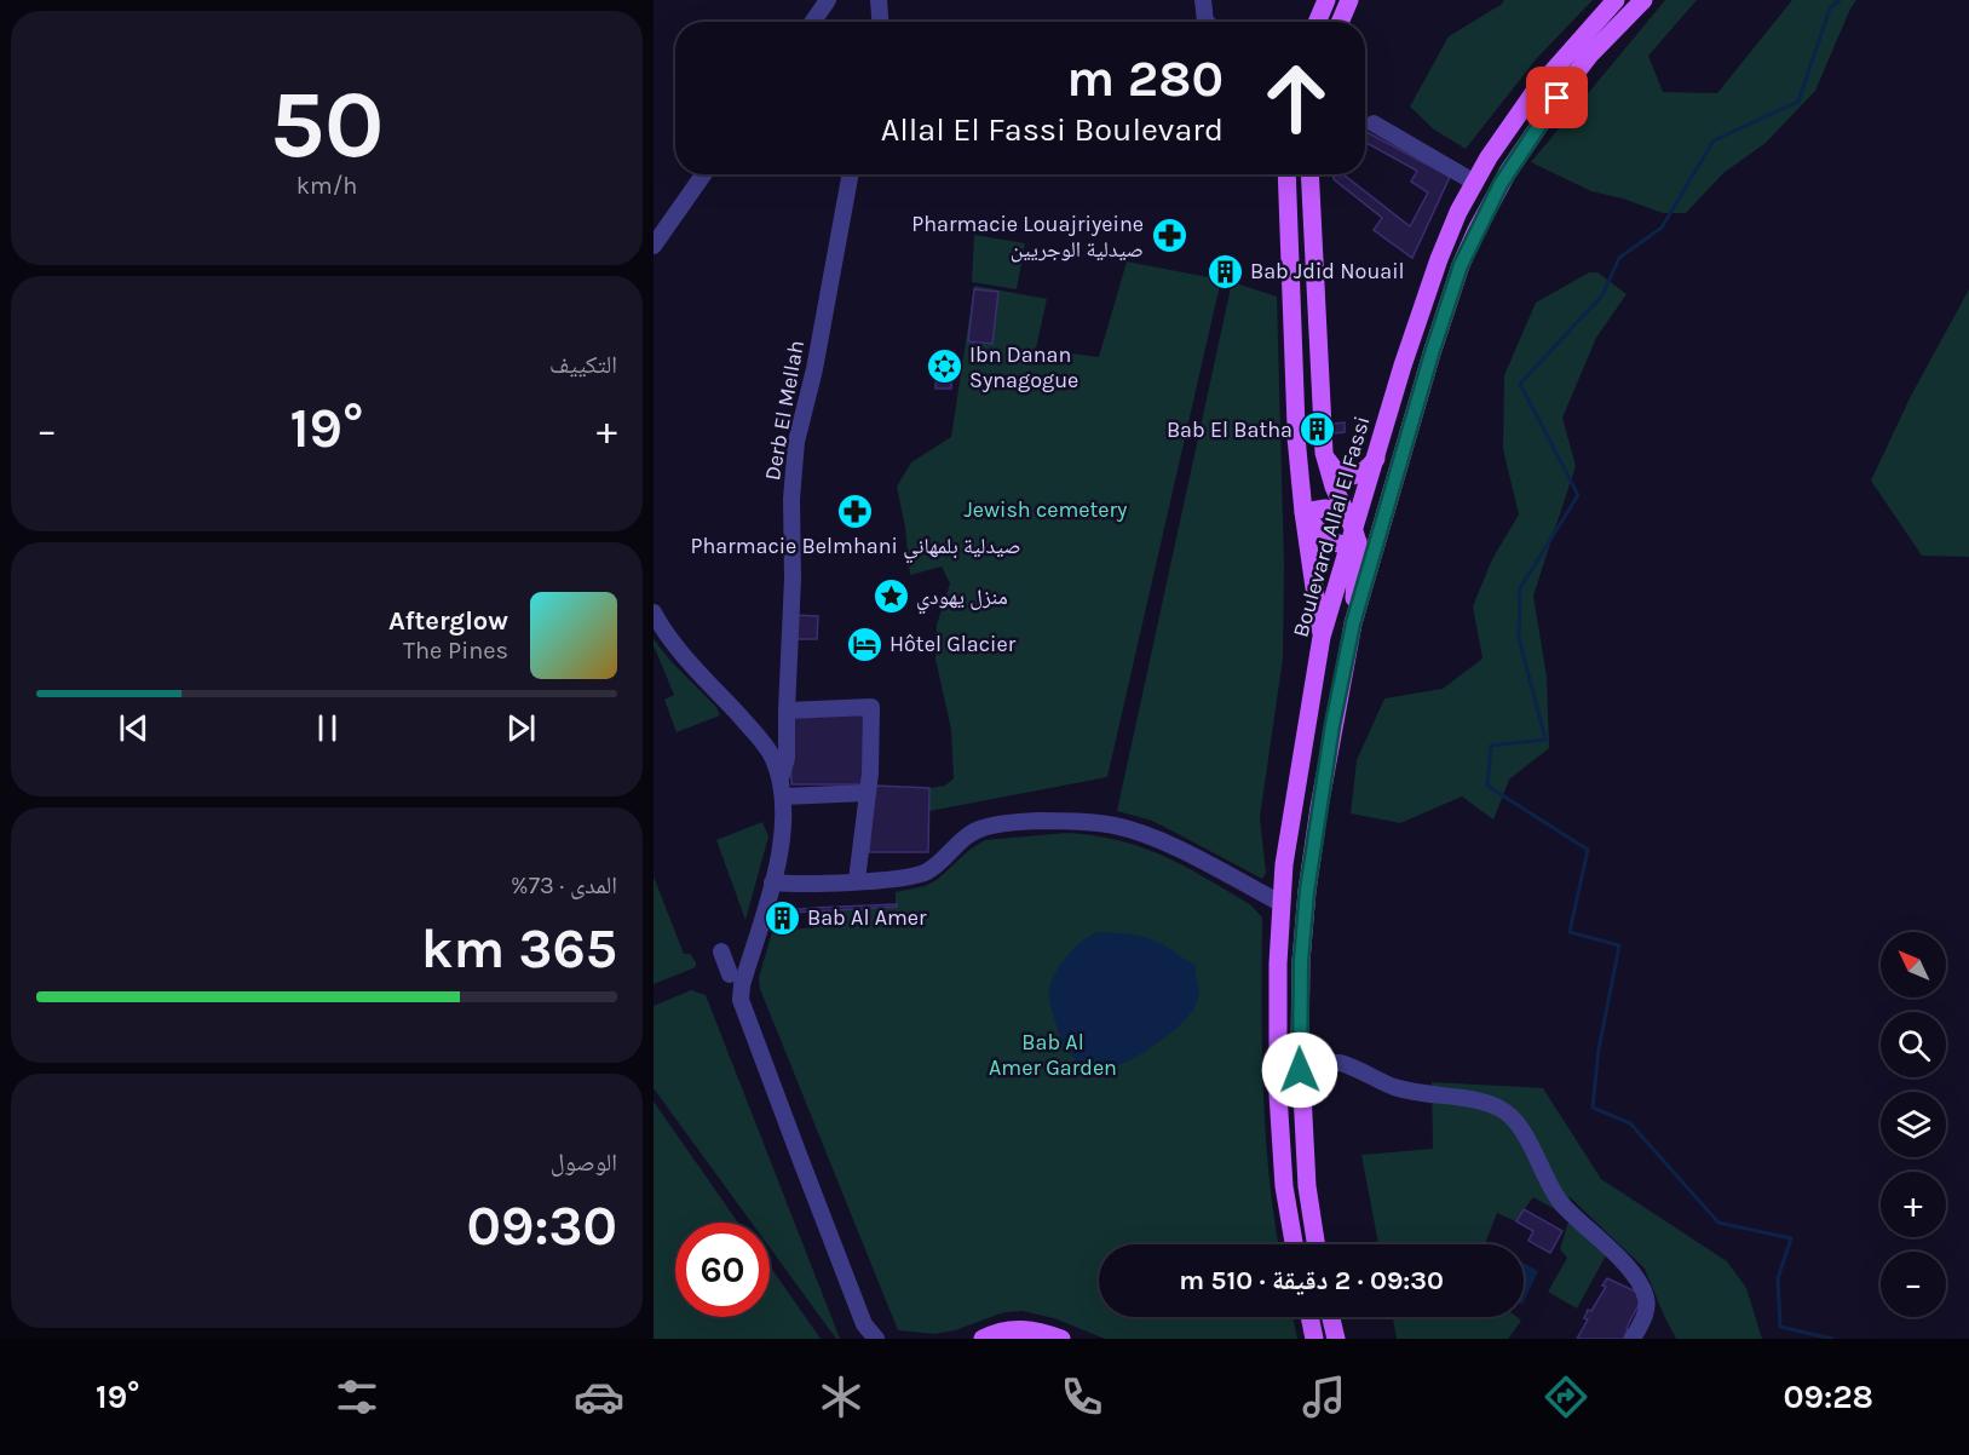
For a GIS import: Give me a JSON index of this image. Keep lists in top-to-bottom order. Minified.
{"streets":{"main road":["Boulevard Allal El Fassi"],"street":["Derb El Mellah"]},"parks":["Jewish cemetery","Bab Al Amer Garden"],"places":{"pharmacy":["Pharmacie Louajriyeine صيدلية الوجريين","Pharmacie Belmhani صيدلية بلمهاني"],"building":["Bab Jdid Nouail","Bab El Batha","Bab Al Amer"],"synagogue":["Ibn Danan Synagogue"],"place":["منزل يهودي"],"hotel":["Hôtel Glacier"]},"north":"top left","page":{"tile":[["50","km/h"],"التكييف",["المدى · 73%","365 km"],["الوصول","09:30"]],"turn":["280 m","Allal El Fassi Boulevard"],"heat":["−","19°","+"],"song":["Afterglow","The Pines"],"map_buttons":["+","−"],"limit":"60","trip":"09:30 · 2 دقيقة · 510 m","tabs":["09:28","19°"]}}
